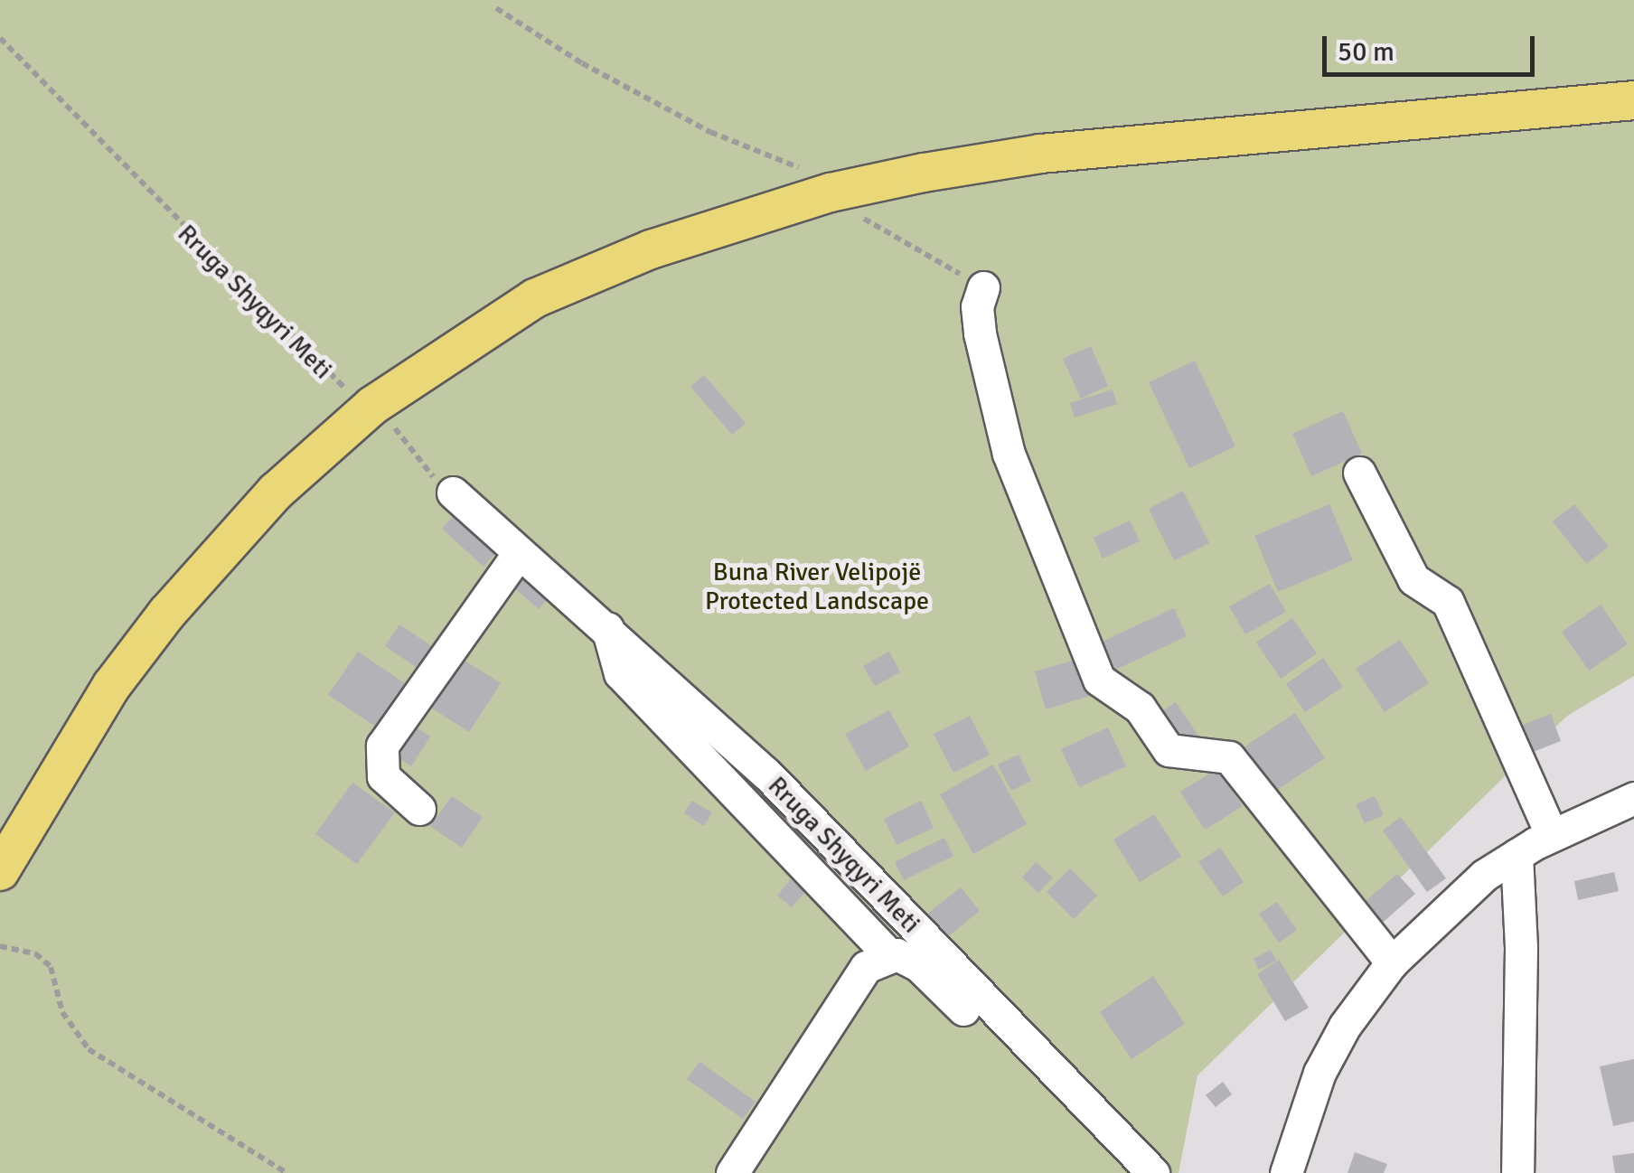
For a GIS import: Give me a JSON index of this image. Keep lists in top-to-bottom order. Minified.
{"streets":{"street":["Rruga Shyqyri Meti"]},"parks":["Buna River Velipojë Protected Landscape"],"scale_bar":"50 m"}
